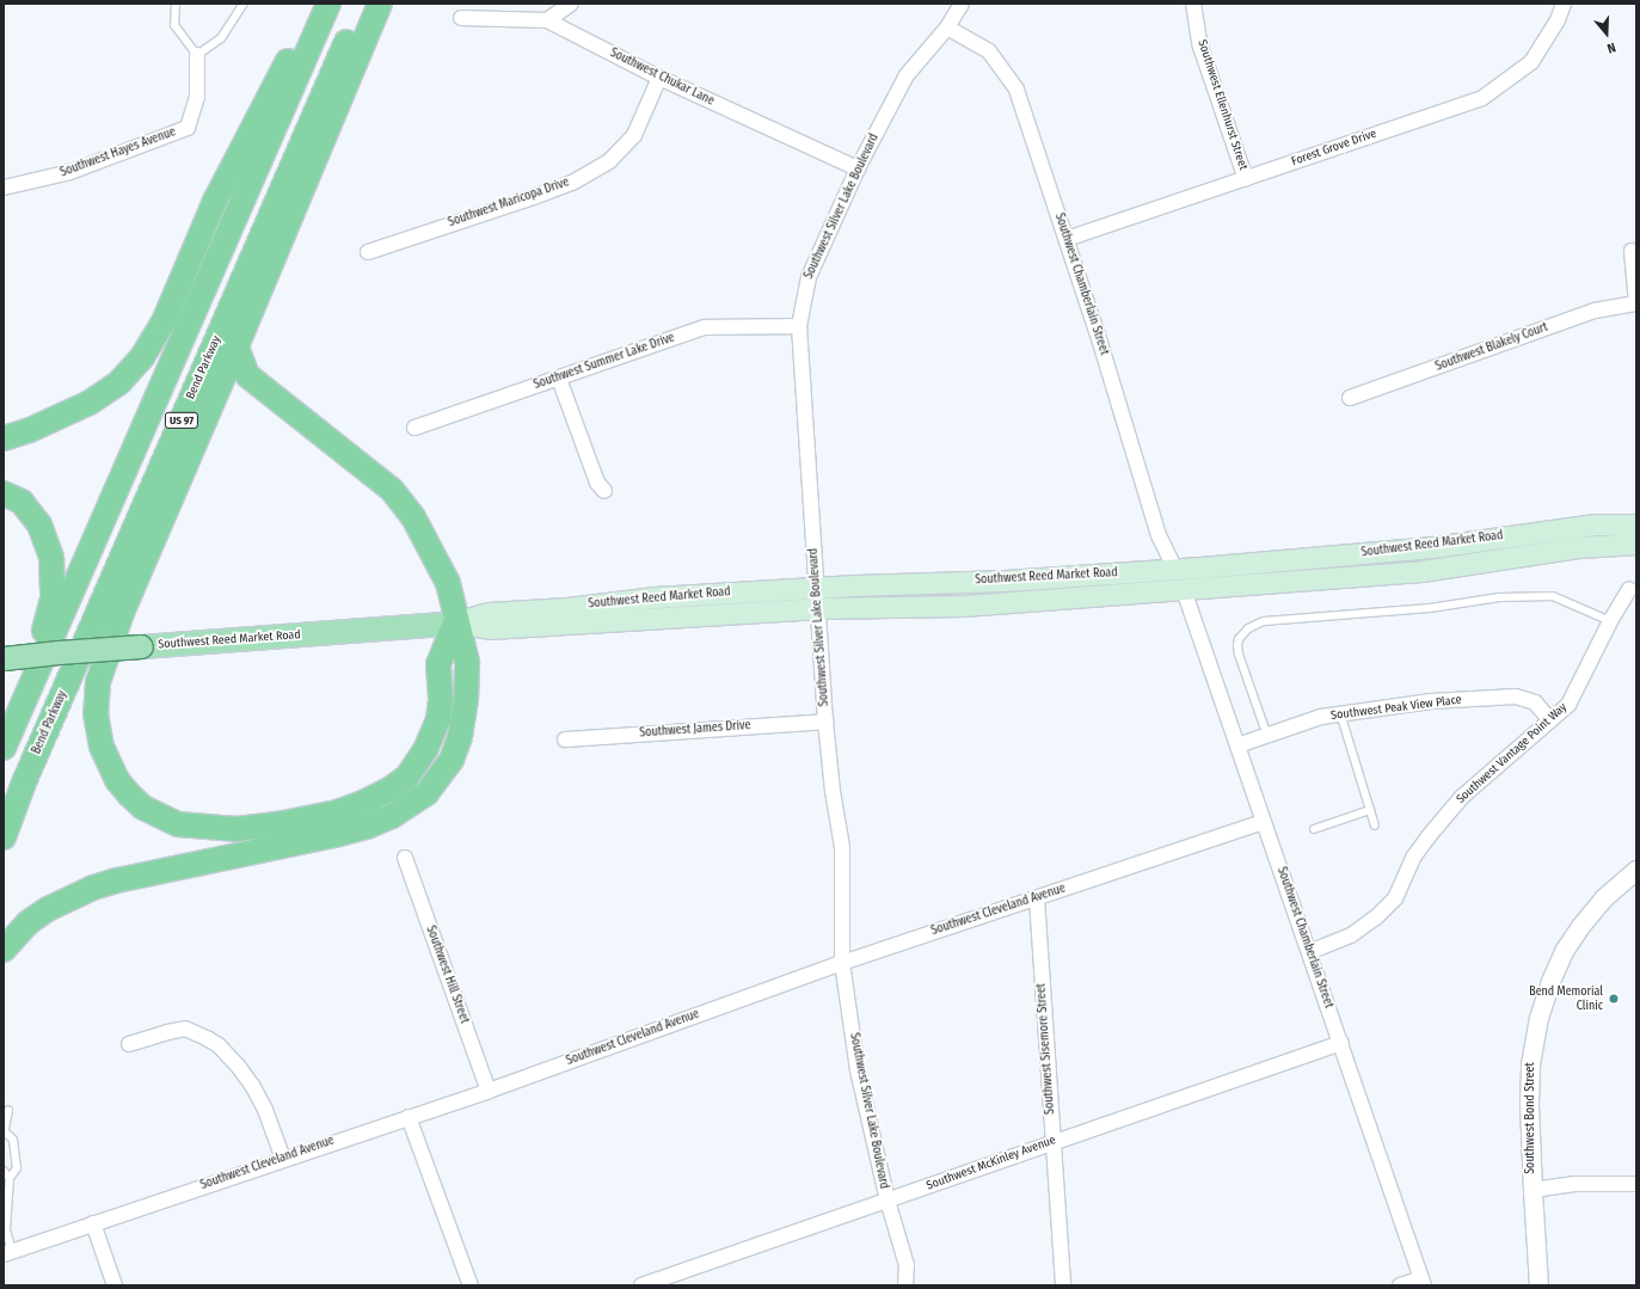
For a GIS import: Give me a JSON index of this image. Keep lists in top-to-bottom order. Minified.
{"streets":{"highway":["Bend Parkway","US 97"],"main road":["Southwest Reed Market Road"],"street":["Southwest Chukar Lane","Southwest Ellenhurst Street","Forest Grove Drive","Southwest Hayes Avenue","Southwest Maricopa Drive","Southwest Silver Lake Boulevard","Southwest Chamberlain Street","Southwest Blakely Court","Southwest Summer Lake Drive","Southwest Peak View Place","Southwest James Drive","Southwest Vantage Point Way","Southwest Cleveland Avenue","Southwest Hill Street","Southwest Sisemore Street","Southwest Bond Street","Southwest McKinley Avenue"]},"crossings":[["Southwest Chukar Lane","Southwest Maricopa Drive"],["Southwest Chukar Lane","Southwest Silver Lake Boulevard"],["Southwest Ellenhurst Street","Forest Grove Drive"],["Forest Grove Drive","Southwest Chamberlain Street"],["Southwest Silver Lake Boulevard","Southwest Chamberlain Street"],["Southwest Silver Lake Boulevard","Southwest Summer Lake Drive"],["Southwest Silver Lake Boulevard","Southwest Reed Market Road"],["Southwest Silver Lake Boulevard","Southwest James Drive"],["Southwest Silver Lake Boulevard","Southwest Cleveland Avenue"],["Southwest Silver Lake Boulevard","Southwest McKinley Avenue"],["Southwest Chamberlain Street","Southwest Reed Market Road"],["Southwest Chamberlain Street","Southwest Peak View Place"],["Southwest Chamberlain Street","Southwest Vantage Point Way"],["Southwest Chamberlain Street","Southwest Cleveland Avenue"],["Southwest Chamberlain Street","Southwest McKinley Avenue"],["Southwest Peak View Place","Southwest Vantage Point Way"],["Southwest Cleveland Avenue","Southwest Hill Street"],["Southwest Cleveland Avenue","Southwest Sisemore Street"],["Southwest Sisemore Street","Southwest McKinley Avenue"]],"places":["Bend Memorial Clinic"],"north":"bottom"}
